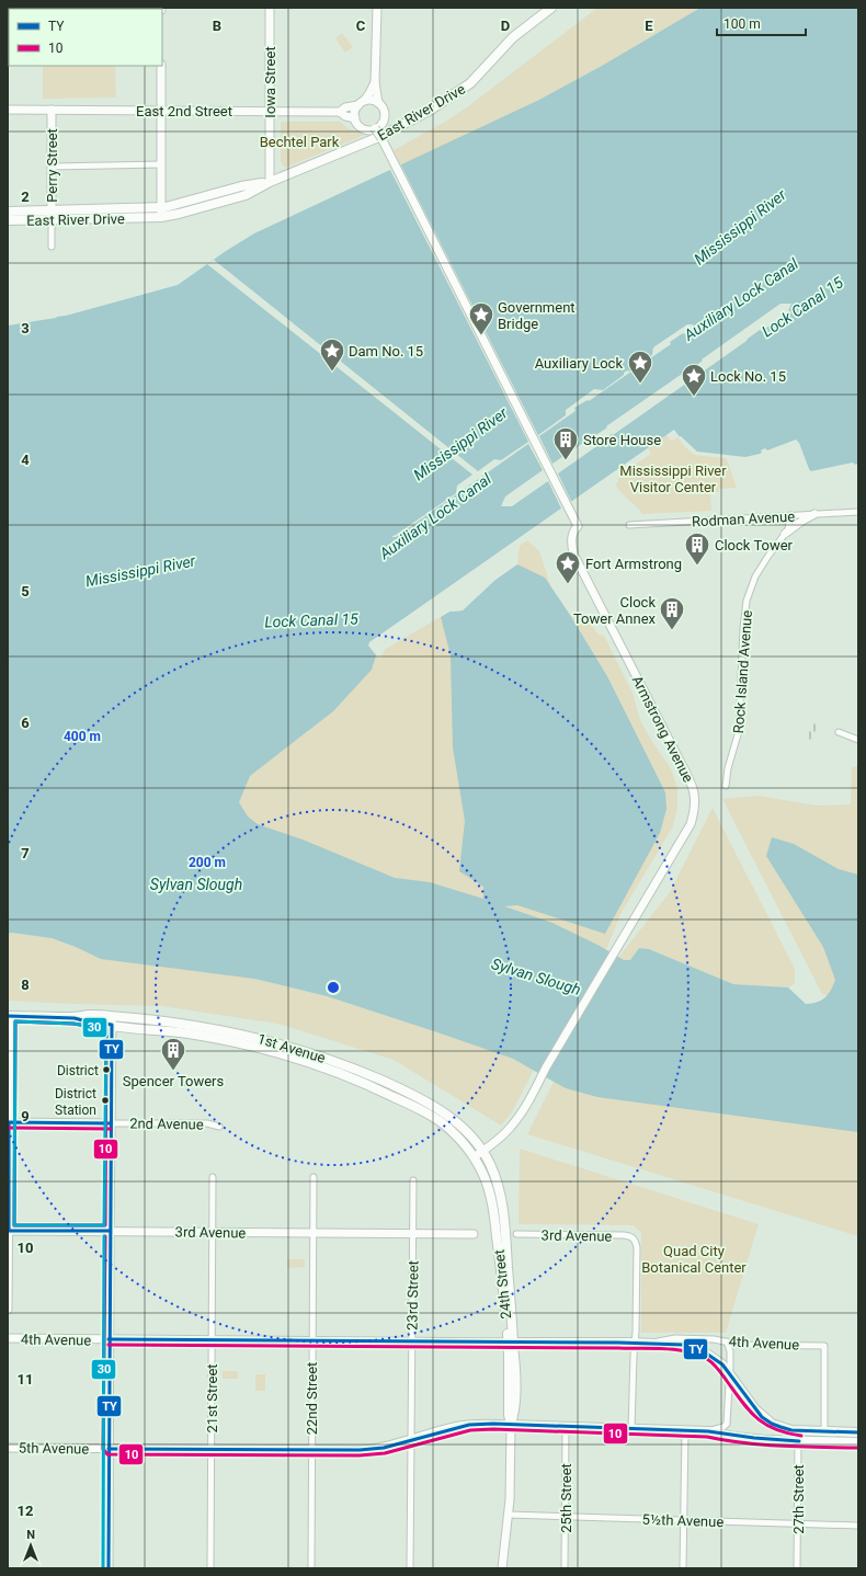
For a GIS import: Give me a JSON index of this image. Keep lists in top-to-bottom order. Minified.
{"streets":{"main road":["East River Drive","1st Avenue","24th Street","4th Avenue","5th Avenue"],"street":["Iowa Street","East 2nd Street","Perry Street","Rodman Avenue","Rock Island Avenue","Armstrong Avenue","2nd Avenue","3rd Avenue","23rd Street","21st Street","22nd Street","25th Street","27th Street","5½th Avenue"]},"crossings":[["Iowa Street","East 2nd Street"],["Iowa Street","East River Drive"],["East 2nd Street","Perry Street"],["East 2nd Street","Armstrong Avenue"],["East River Drive","Perry Street"],["Rodman Avenue","Rock Island Avenue"],["Armstrong Avenue","1st Avenue"],["Armstrong Avenue","24th Street"],["1st Avenue","24th Street"],["3rd Avenue","23rd Street"],["3rd Avenue","4th Avenue"],["3rd Avenue","21st Street"],["3rd Avenue","22nd Street"],["24th Street","4th Avenue"],["24th Street","5th Avenue"],["24th Street","5½th Avenue"],["23rd Street","4th Avenue"],["23rd Street","5th Avenue"],["4th Avenue","21st Street"],["4th Avenue","22nd Street"],["21st Street","5th Avenue"],["22nd Street","5th Avenue"],["5th Avenue","25th Street"],["5th Avenue","27th Street"],["25th Street","5½th Avenue"],["27th Street","5½th Avenue"]],"water":["Mississippi River","Auxiliary Lock Canal","Lock Canal 15","Sylvan Slough"],"parks":["Bechtel Park","Mississippi River Visitor Center","Quad City Botanical Center"],"places":{"place":["Government Bridge","Dam No. 15","Auxiliary Lock","Lock No. 15","Fort Armstrong"],"building":["Store House","Clock Tower","Clock Tower Annex","Spencer Towers"],"other":["District","District Station"]},"lines":["transit line TY","transit line 10","transit line 30"],"legend":["TY","10"],"scale_bar":"100 m","north":"top","grid":{"columns":["B","C","D","E"],"rows":["2","3","4","5","6","7","8","9","10","11","12"]},"rings":["400 m","200 m"]}
